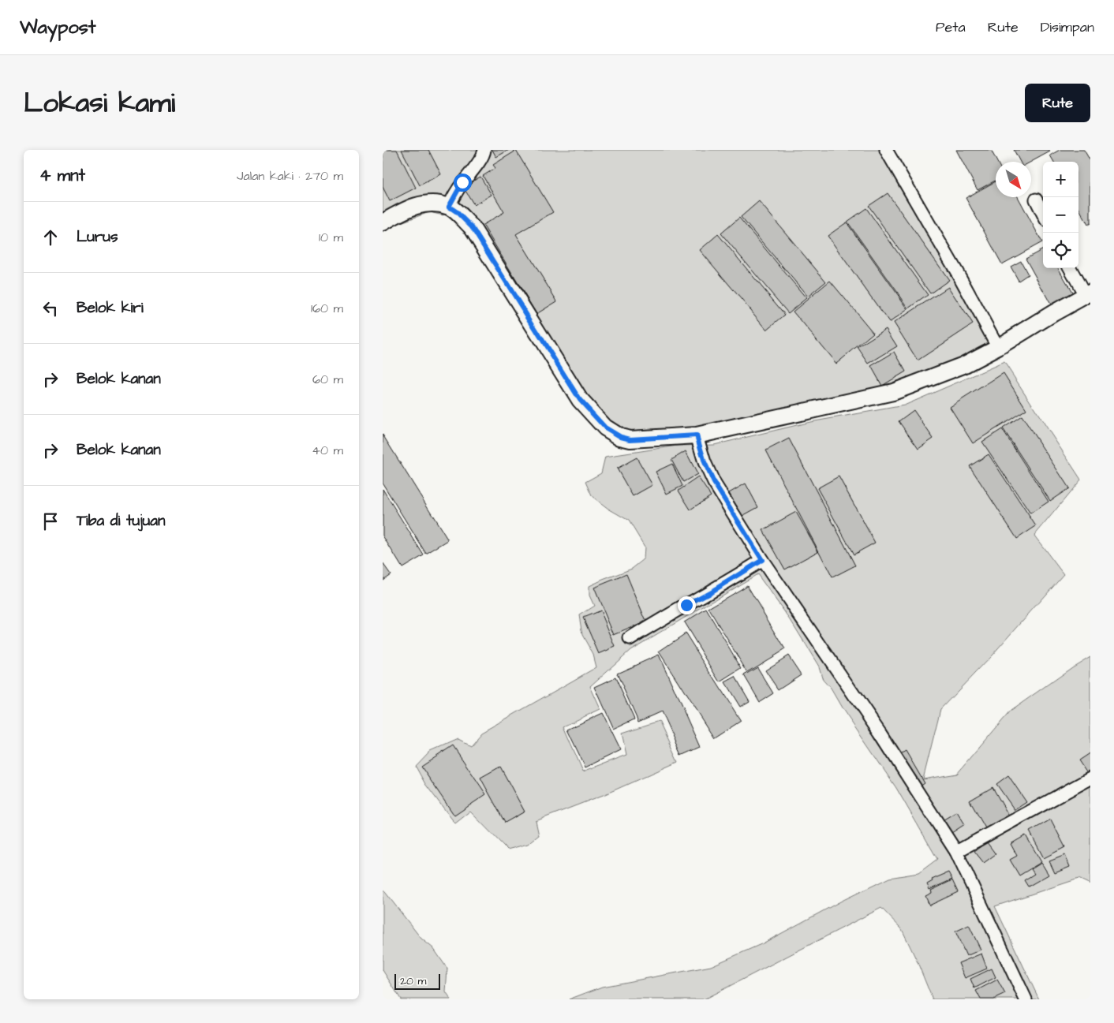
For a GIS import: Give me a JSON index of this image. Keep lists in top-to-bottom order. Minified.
{"scale_bar":"20 m","north":"bottom right","page":{"header":"Waypost","nav":["Peta","Rute","Disimpan"],"title":"Lokasi kami","buttons":"Rute","heading":["4 mnt","Jalan kaki · 270 m"],"map_buttons":["+","−"],"list":[["Lurus","10 m"],["Belok kiri","160 m"],["Belok kanan","60 m"],["Belok kanan","40 m"],"Tiba di tujuan"],"scale":"20 m"}}
